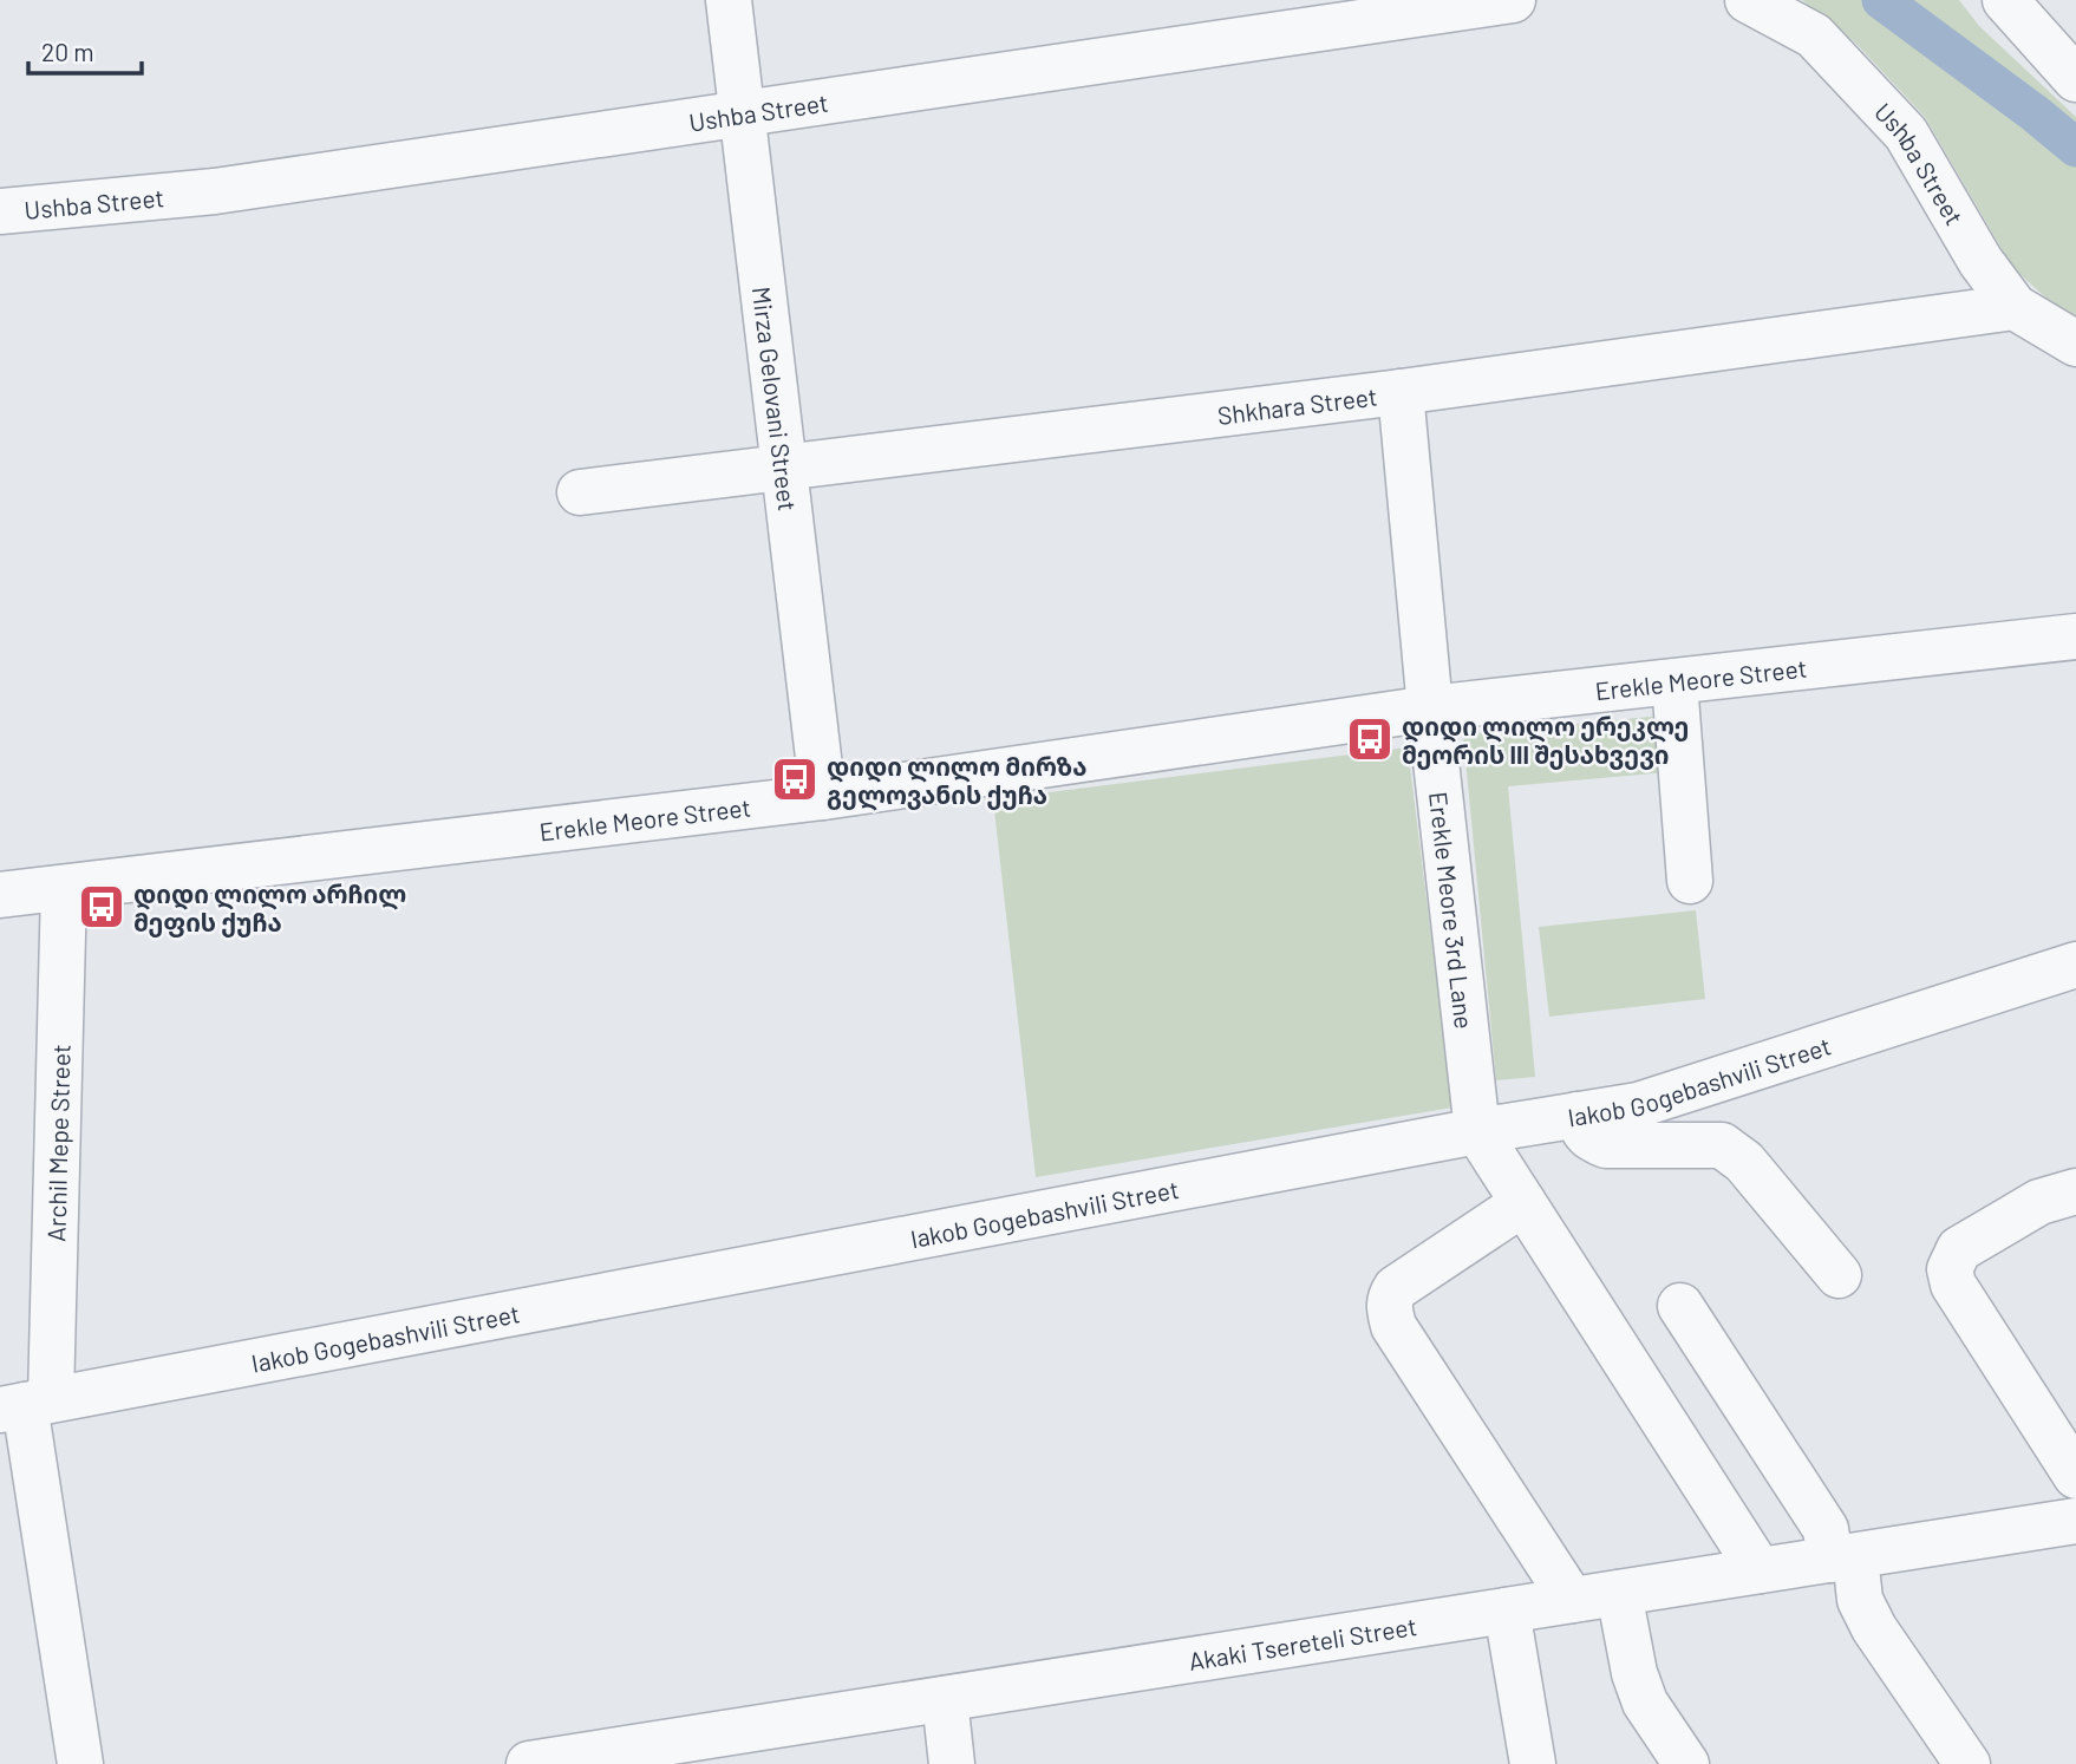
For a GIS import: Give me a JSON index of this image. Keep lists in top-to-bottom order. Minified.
{"streets":{"street":["Ushba Street","Mirza Gelovani Street","Shkhara Street","Erekle Meore Street","Erekle Meore 3rd Lane","Iakob Gogebashvili Street","Archil Mepe Street","Akaki Tsereteli Street"]},"crossings":[["Ushba Street","Mirza Gelovani Street"],["Ushba Street","Shkhara Street"],["Mirza Gelovani Street","Shkhara Street"],["Mirza Gelovani Street","Erekle Meore Street"],["Shkhara Street","Erekle Meore 3rd Lane"],["Erekle Meore Street","Erekle Meore 3rd Lane"],["Erekle Meore Street","Archil Mepe Street"],["Erekle Meore 3rd Lane","Iakob Gogebashvili Street"],["Iakob Gogebashvili Street","Archil Mepe Street"]],"places":{"bus stop":["დიდი ლილო ერეკლე მეორის III შესახვევი","დიდი ლილო მირზა გელოვანის ქუჩა","დიდი ლილო არჩილ მეფის ქუჩა"]},"scale_bar":"20 m"}
